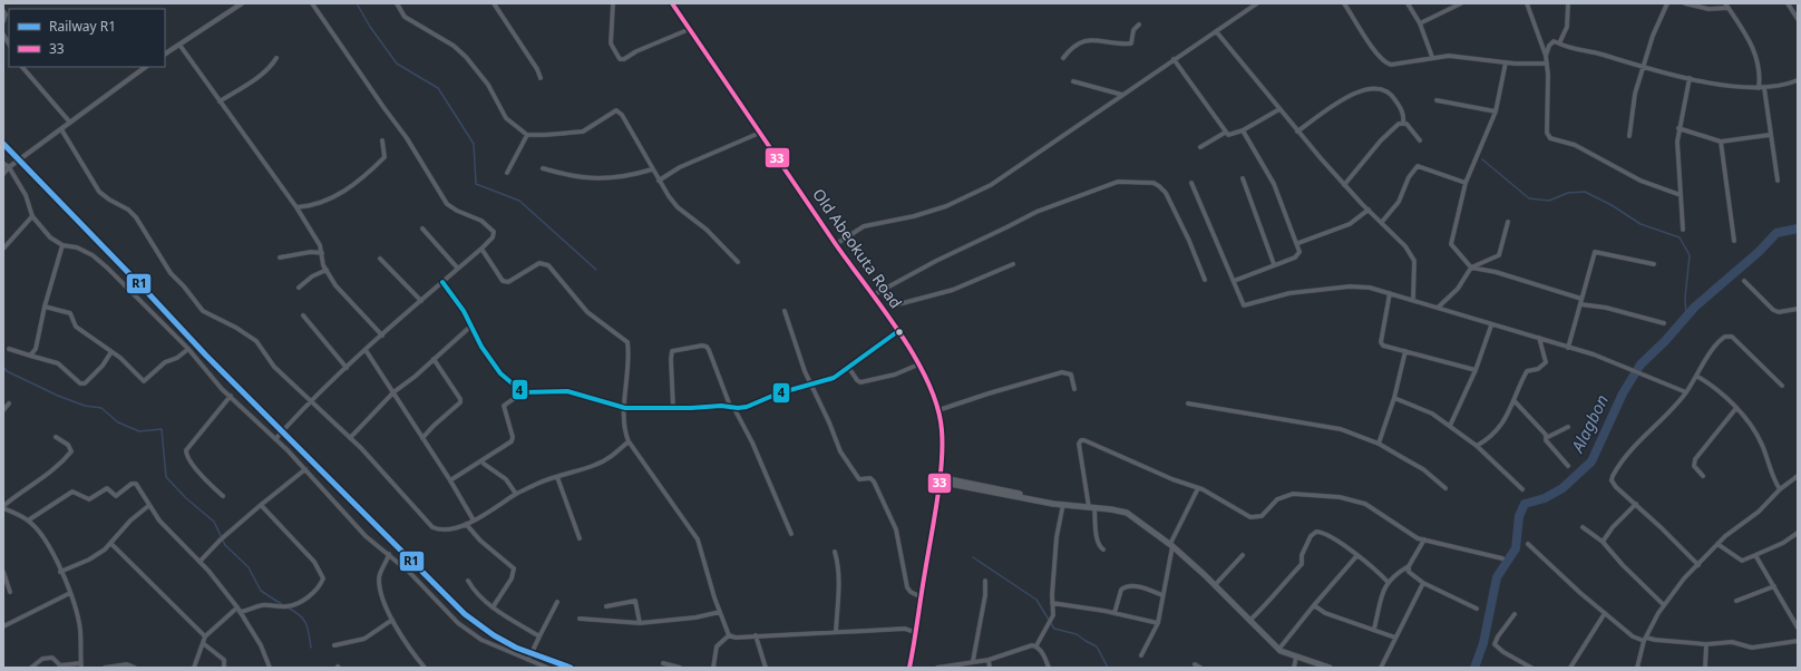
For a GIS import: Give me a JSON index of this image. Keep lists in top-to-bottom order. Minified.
{"streets":{"highway":["Old Abeokuta Road"]},"water":["Alagbon"],"lines":["transit line 33","rail line R1","transit line 4"],"legend":["Railway R1","33"]}
